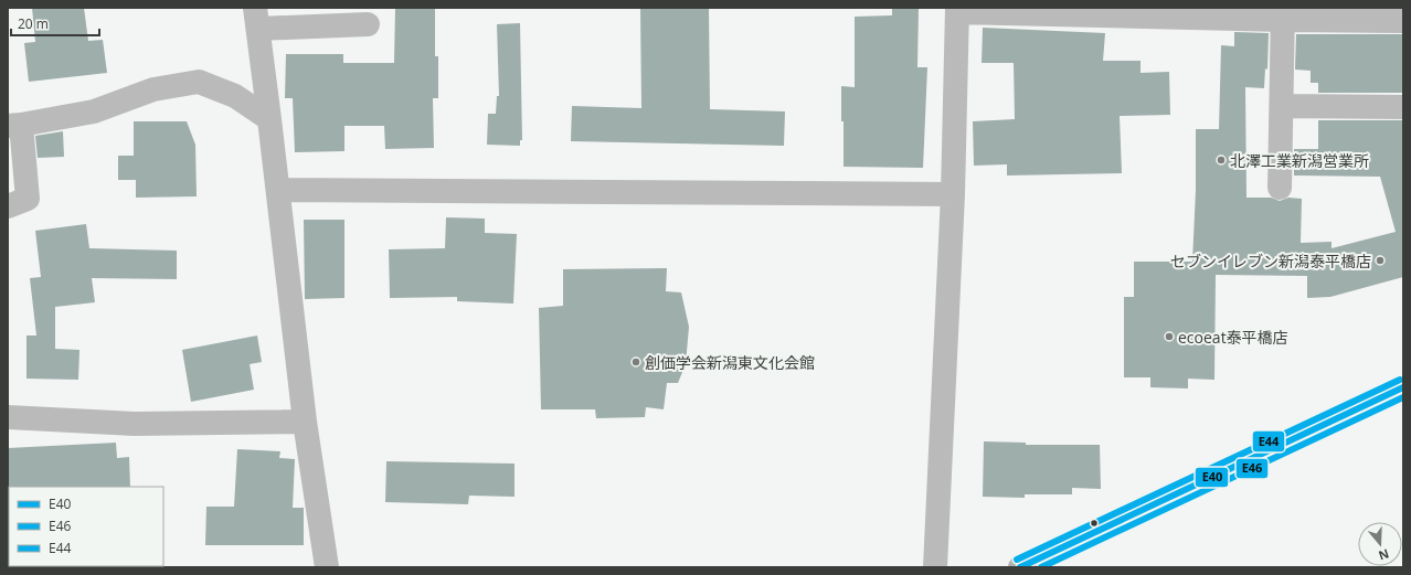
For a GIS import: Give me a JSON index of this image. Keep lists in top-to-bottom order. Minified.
{"places":["北澤工業新潟営業所","セブンイレブン新潟泰平橋店","ecoeat泰平橋店","創価学会新潟東文化会館"],"lines":["transit line E44","transit line E40","transit line E46"],"legend":["E40","E46","E44"],"scale_bar":"20 m","north":"bottom"}
